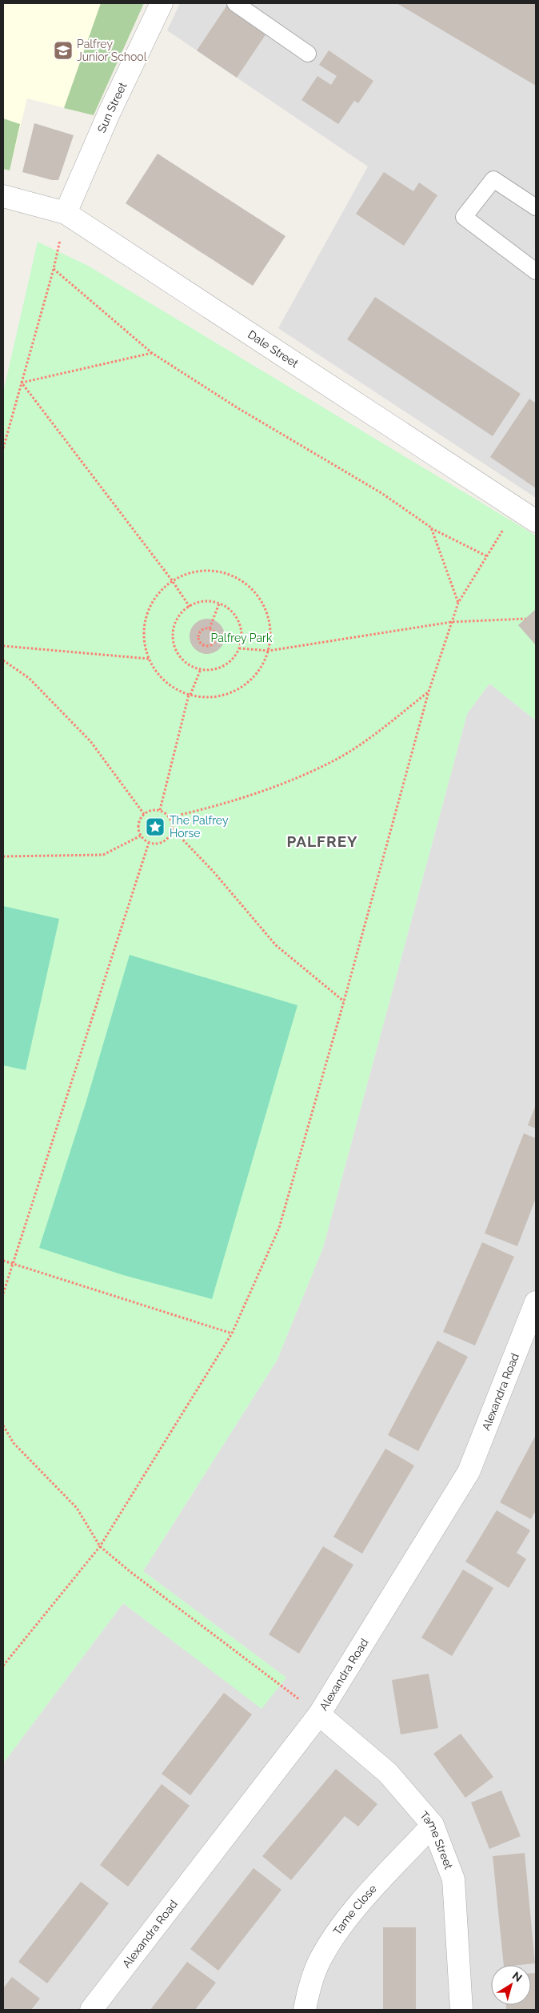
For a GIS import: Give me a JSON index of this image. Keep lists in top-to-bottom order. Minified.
{"streets":{"street":["Sun Street","Dale Street","Alexandra Road","Tame Street","Tame Close"]},"crossings":[["Sun Street","Dale Street"],["Alexandra Road","Tame Street"],["Tame Street","Tame Close"]],"districts":["PALFREY"],"parks":["Palfrey Park"],"places":{"school or university":["Palfrey Junior School"],"place":["The Palfrey Horse"]},"north":"top right"}
